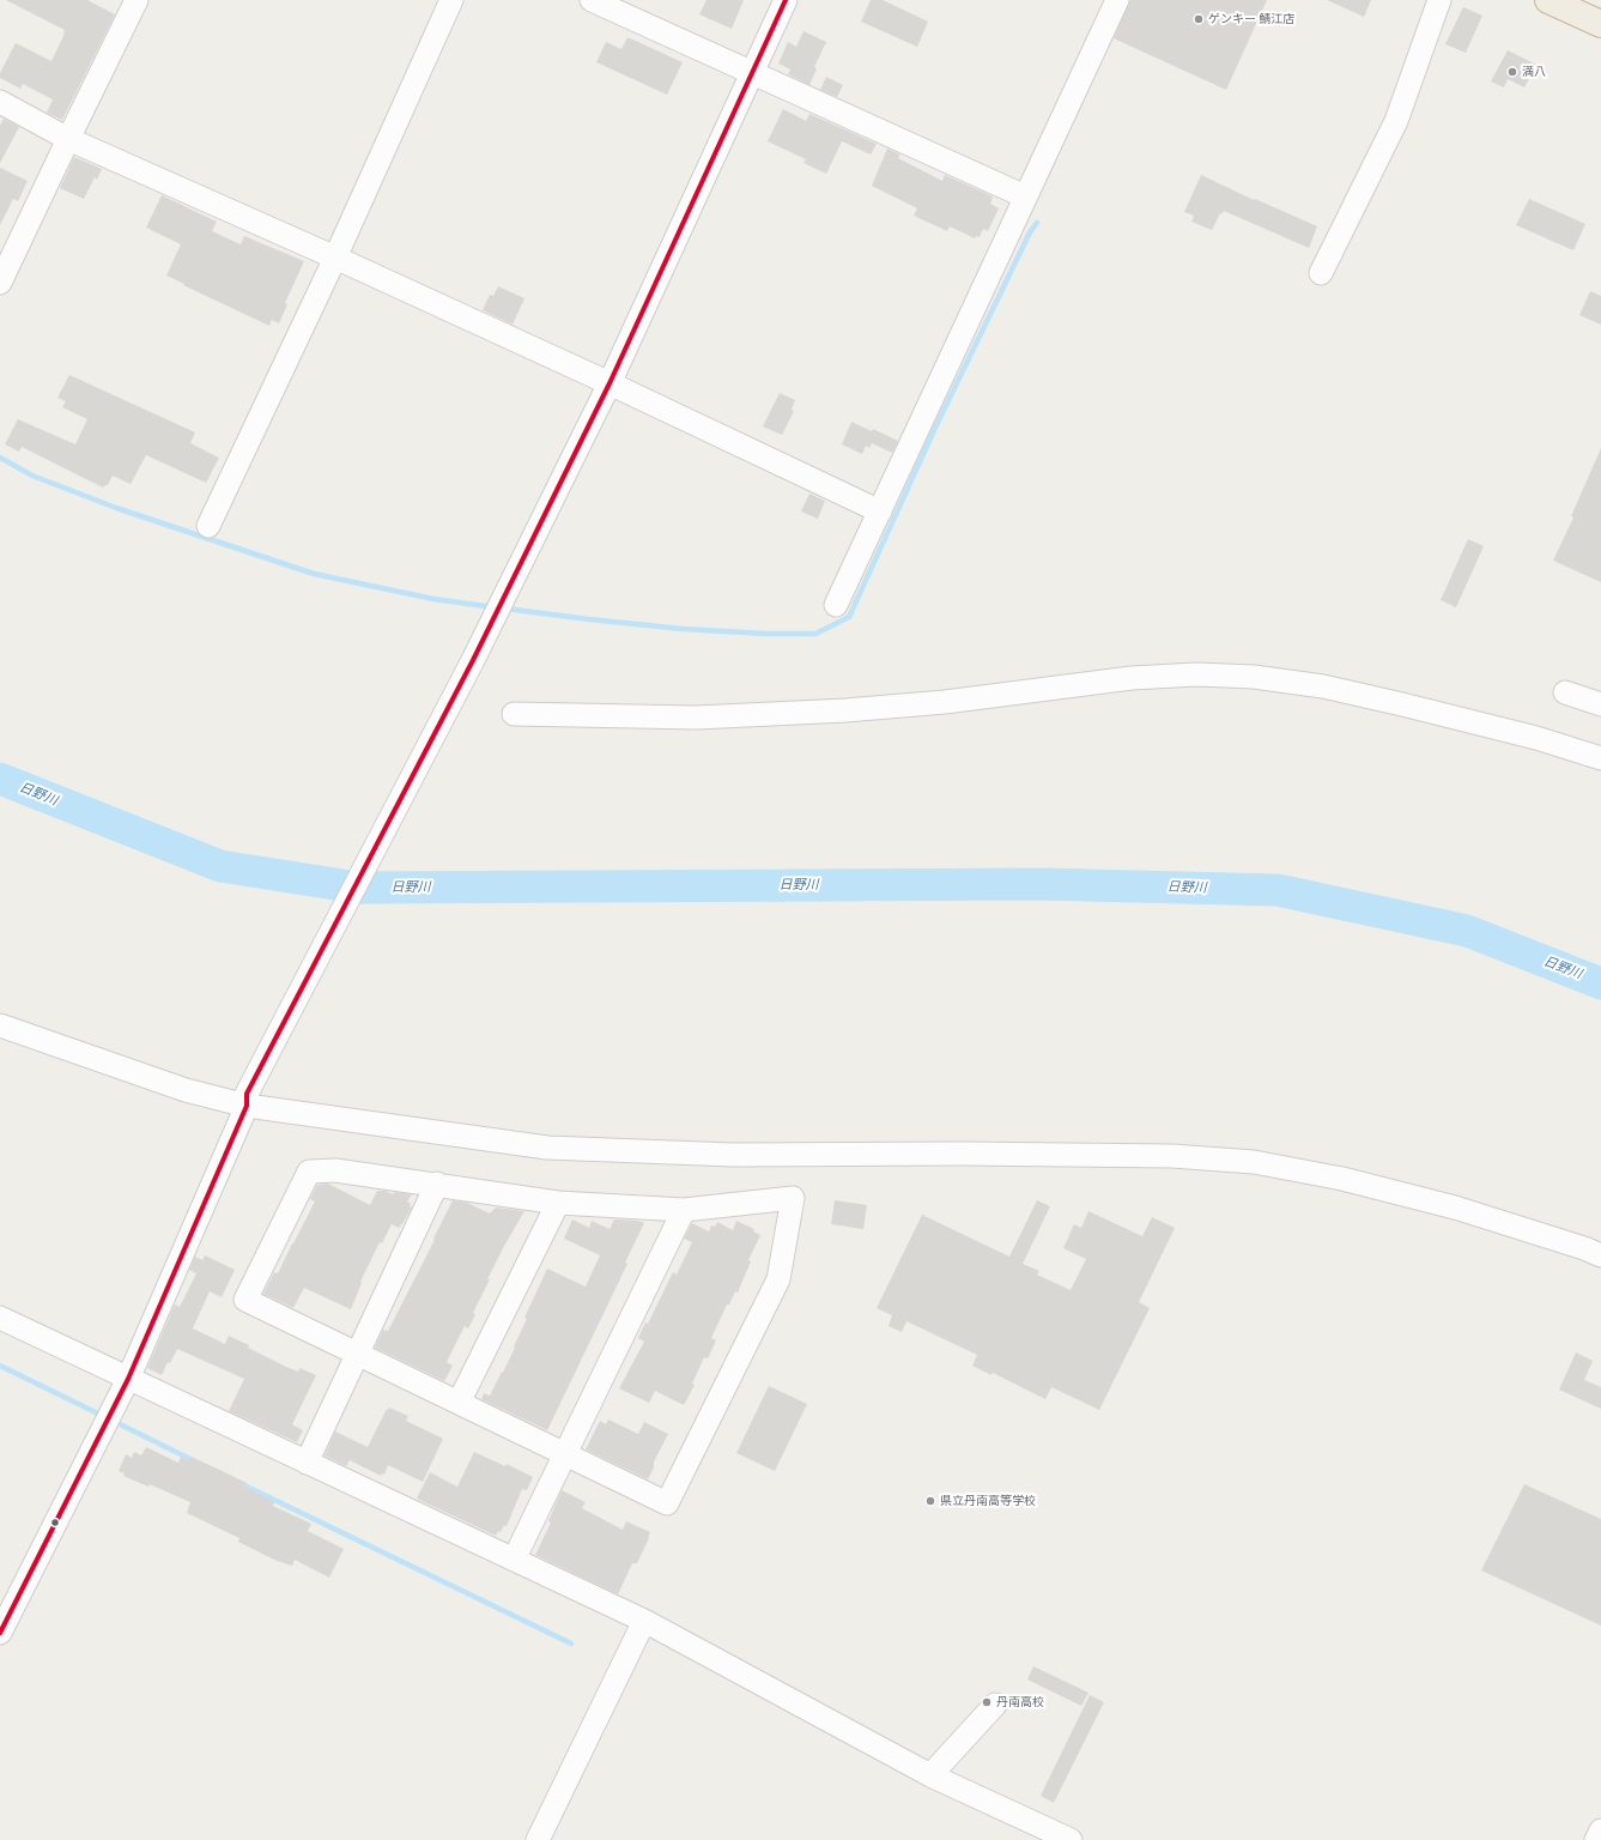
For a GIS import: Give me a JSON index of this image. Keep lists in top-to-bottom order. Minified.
{"water":["日野川"],"places":["ゲンキー 鯖江店","満八","県立丹南高等学校","丹南高校"]}
